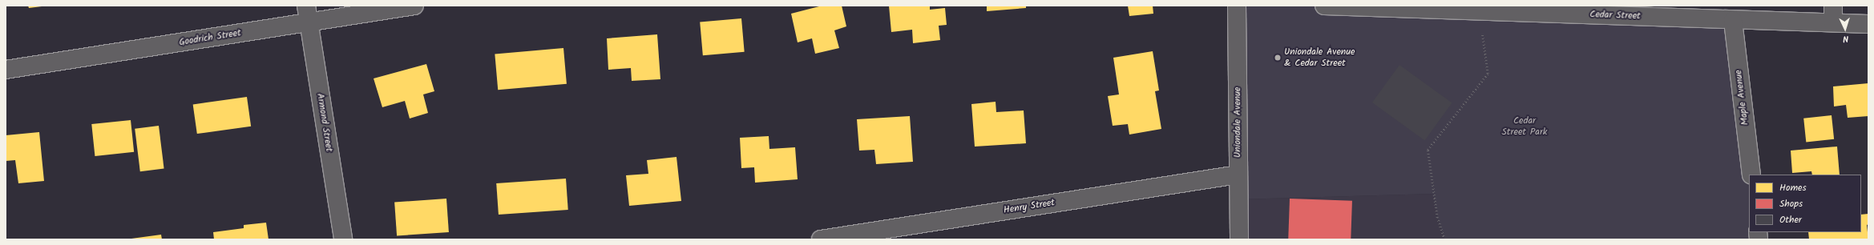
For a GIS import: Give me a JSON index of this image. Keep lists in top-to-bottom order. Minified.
{"streets":{"street":["Cedar Street","Goodrich Street","Maple Avenue","Armond Street","Uniondale Avenue","Henry Street"]},"crossings":[["Cedar Street","Maple Avenue"],["Goodrich Street","Armond Street"],["Uniondale Avenue","Henry Street"]],"parks":["Cedar Street Park"],"places":["Uniondale Avenue & Cedar Street"],"legend":["Homes","Shops","Other"],"north":"bottom"}
